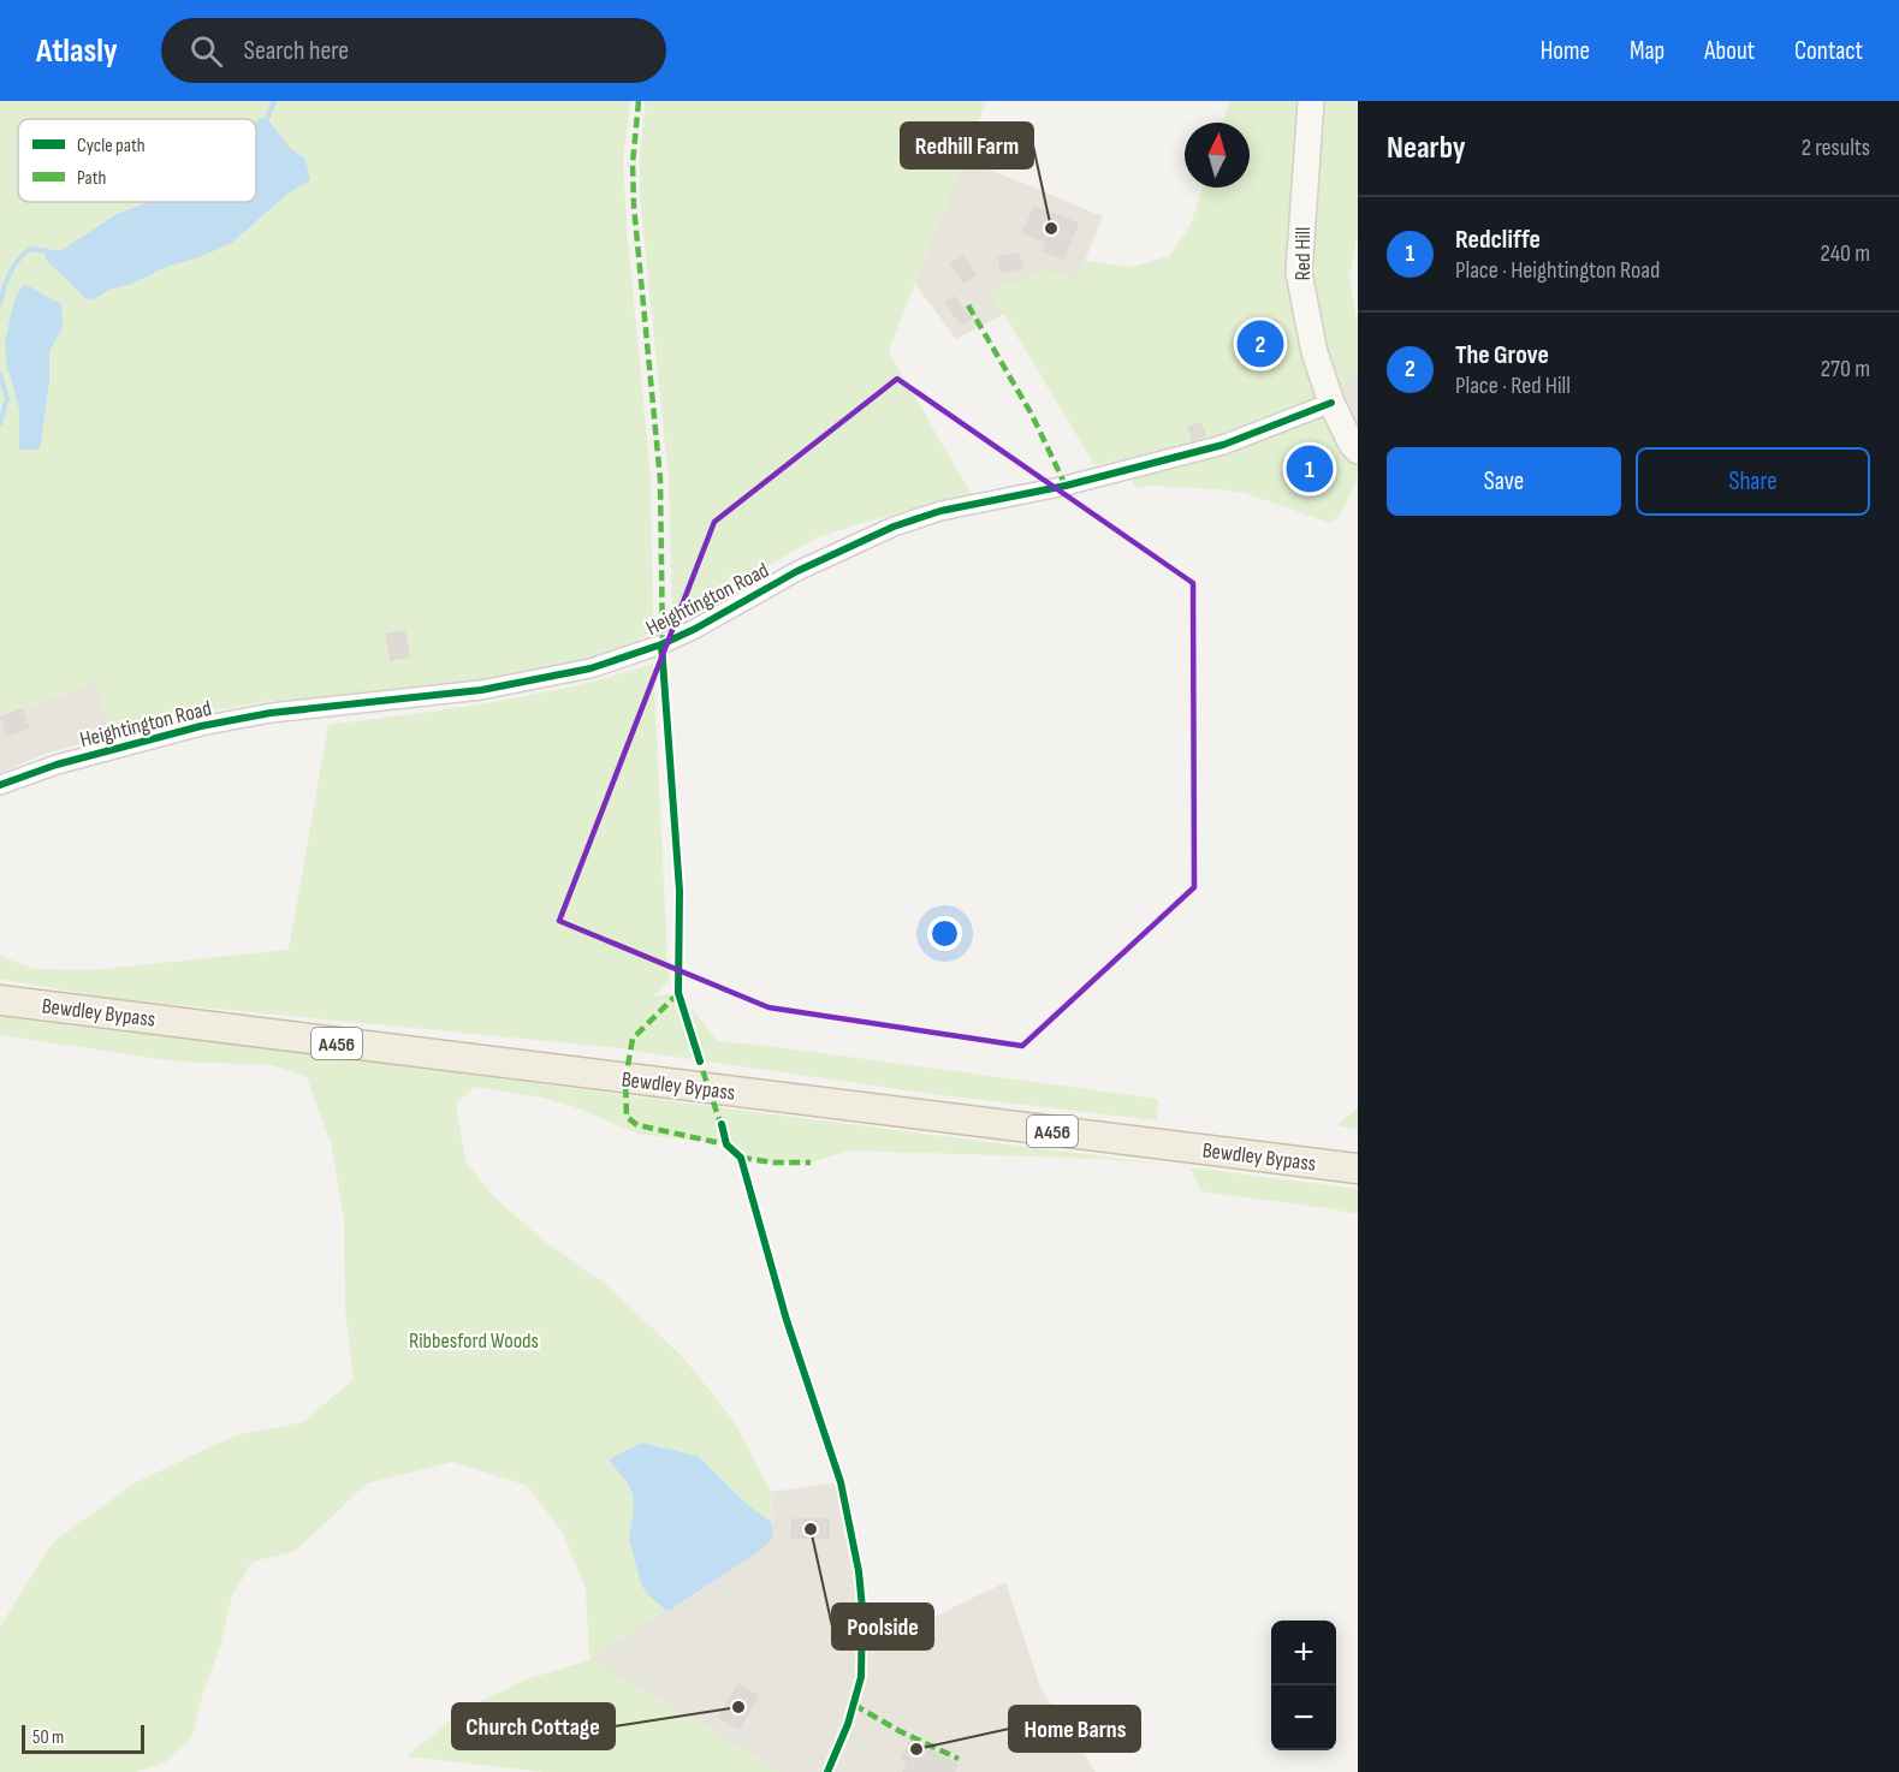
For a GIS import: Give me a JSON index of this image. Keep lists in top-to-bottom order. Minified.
{"streets":{"highway":["Bewdley Bypass","A456"],"main road":["Red Hill"],"street":["Heightington Road"]},"crossings":[["Red Hill","Heightington Road"]],"parks":["Ribbesford Woods"],"places":["Redhill Farm","Poolside","Church Cottage","Home Barns"],"legend":["Cycle path","Path"],"scale_bar":"50 m","north":"top","page":{"header":"Atlasly","search":"Search here","nav":["Home","Map","About","Contact"],"heading":["Nearby","2 results"],"list":[{"mark":"1","name":"Redcliffe","note":"Place · Heightington Road","value":"240 m"},{"mark":"2","name":"The Grove","note":"Place · Red Hill","value":"270 m"}],"pins":["2","1"],"buttons":["Save","Share"],"map_buttons":["+","−"],"scale":"50 m"}}
